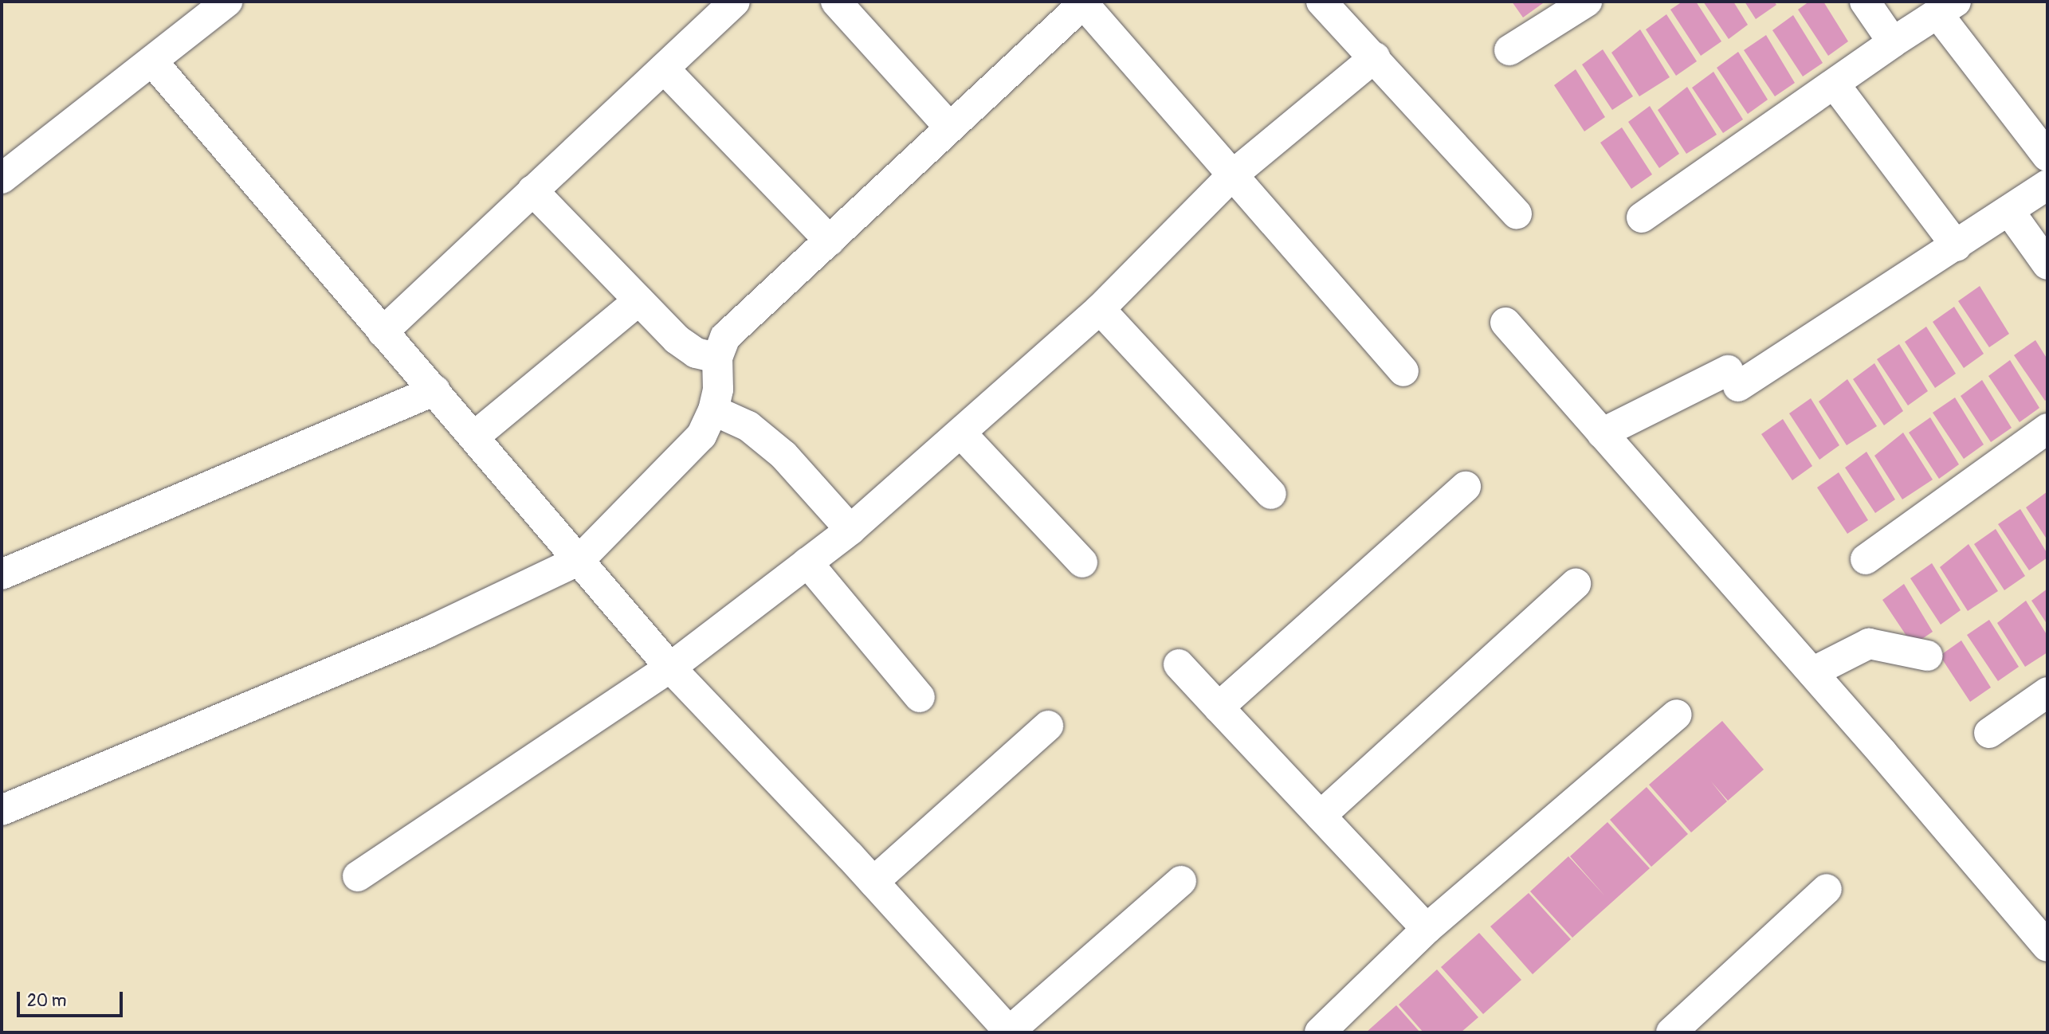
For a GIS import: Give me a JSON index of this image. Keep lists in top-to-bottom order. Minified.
{"scale_bar":"20 m"}
